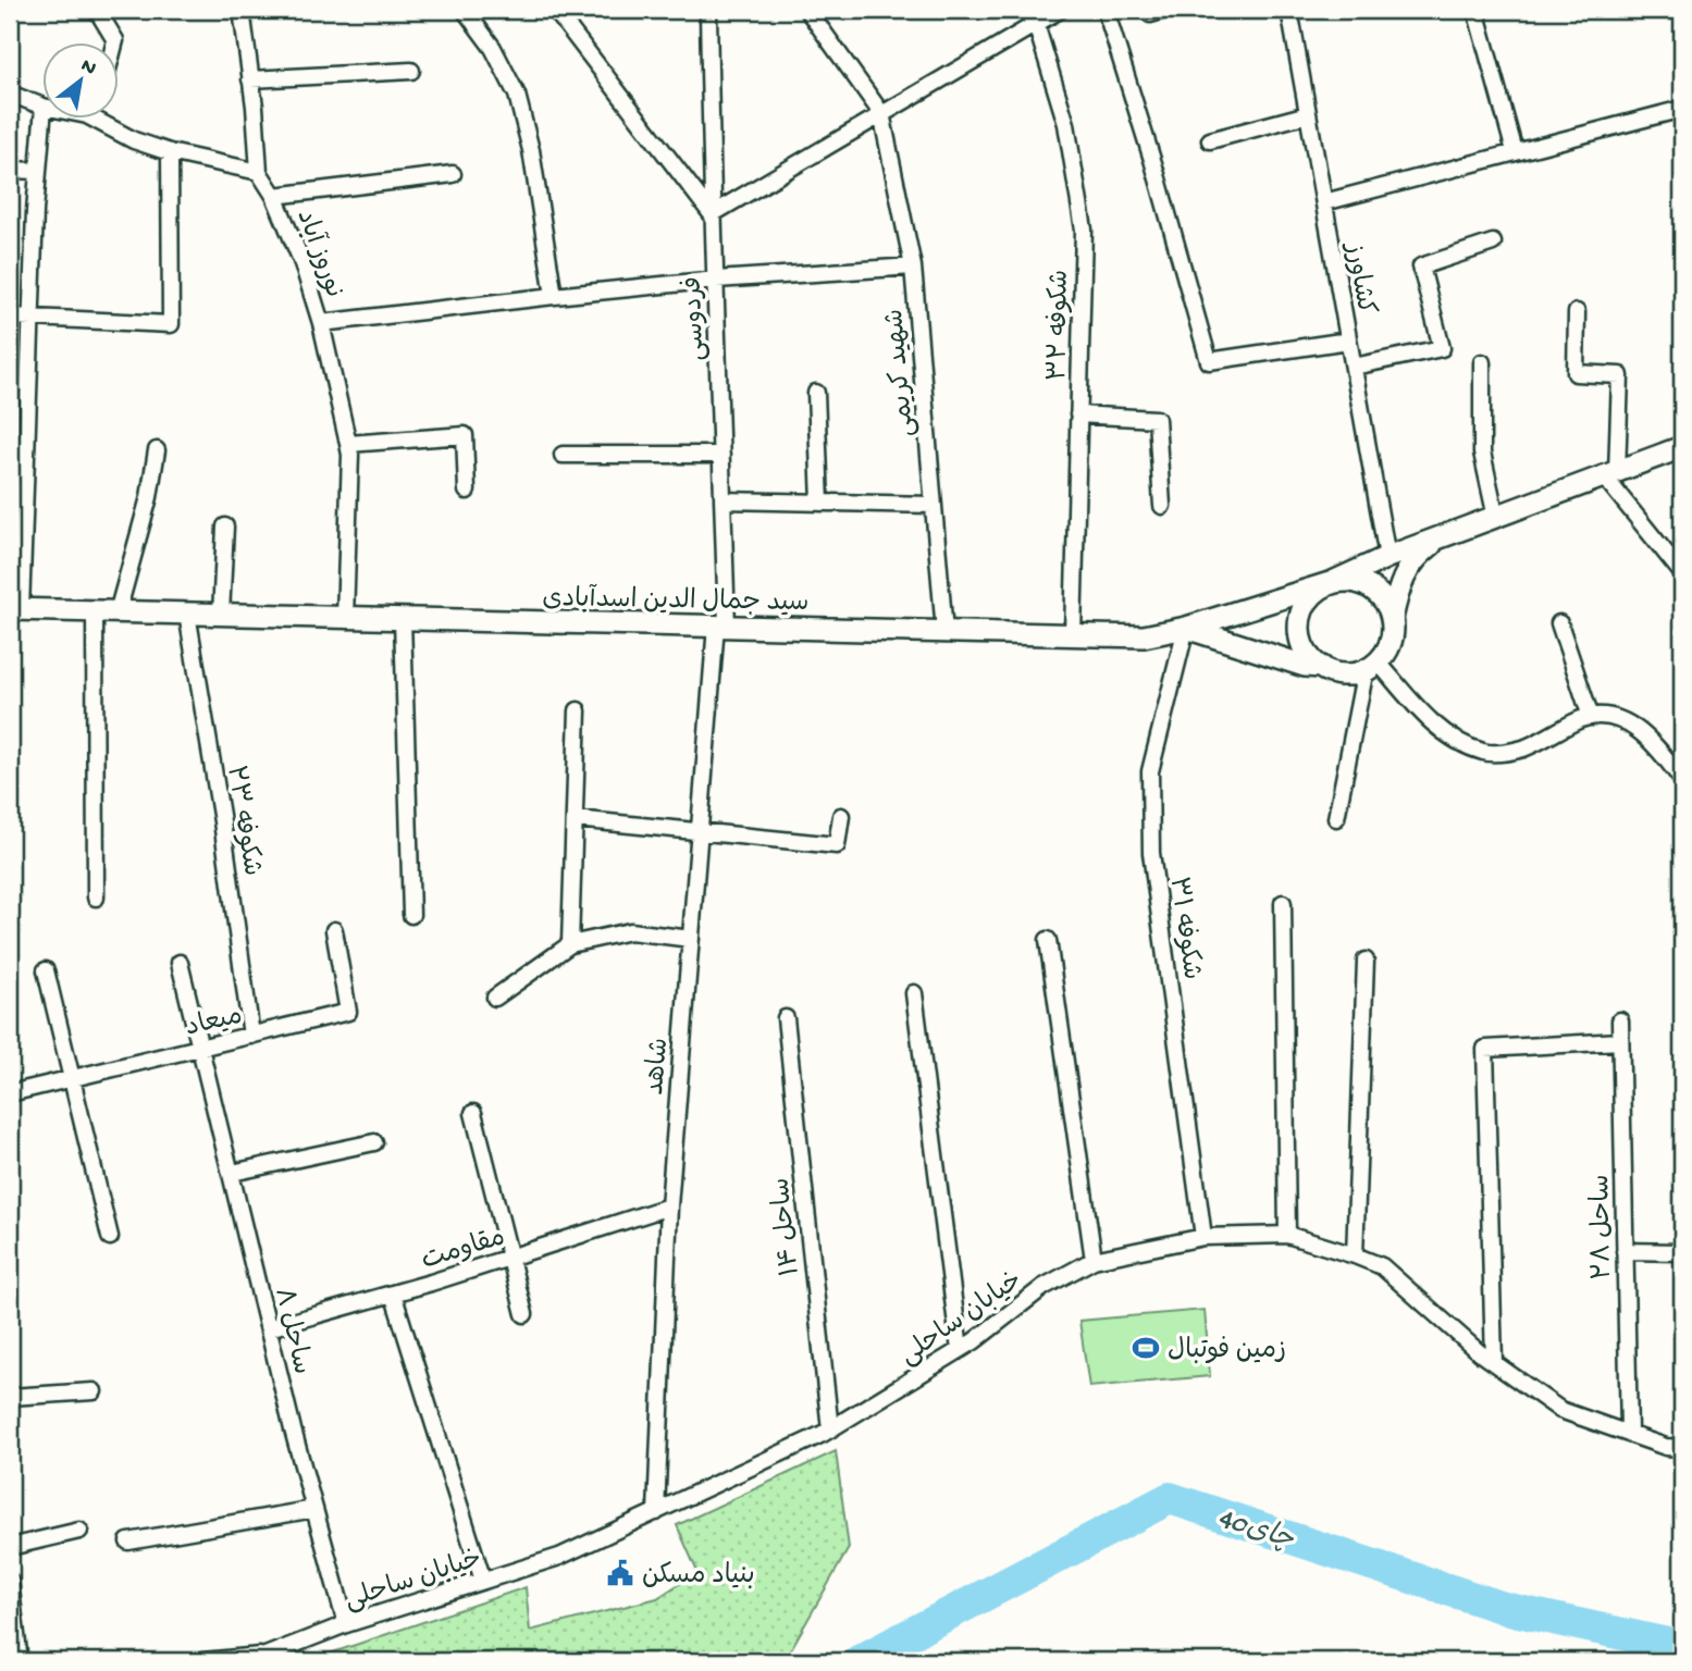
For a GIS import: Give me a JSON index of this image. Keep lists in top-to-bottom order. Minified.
{"streets":{"main road":["سید جمال الدین اسدآبادی"],"street":["نوروز آباد","کشاورز","فردوسی","شکوفه ۳۲","شهید کریمی","شکوفه ۲۳","شکوفه ۳۱","میعاد","شاهد","ساحل ۱۴","ساحل ۲۸","مقاومت","خیابان ساحلی","ساحل ۸"]},"crossings":[["نوروز آباد","سید جمال الدین اسدآبادی"],["فردوسی","سید جمال الدین اسدآبادی"],["فردوسی","شاهد"],["شکوفه ۳۲","سید جمال الدین اسدآبادی"],["شهید کریمی","سید جمال الدین اسدآبادی"],["سید جمال الدین اسدآبادی","شکوفه ۲۳"],["سید جمال الدین اسدآبادی","شکوفه ۳۱"],["سید جمال الدین اسدآبادی","شاهد"],["شکوفه ۲۳","میعاد"],["شکوفه ۳۱","خیابان ساحلی"],["میعاد","ساحل ۸"],["شاهد","مقاومت"],["شاهد","خیابان ساحلی"],["ساحل ۱۴","خیابان ساحلی"],["ساحل ۲۸","خیابان ساحلی"],["مقاومت","ساحل ۸"],["خیابان ساحلی","ساحل ۸"]],"water":["40چای"],"places":{"sports":["زمین فوتبال"],"public building":["بنیاد مسکن"]},"north":"top right"}
